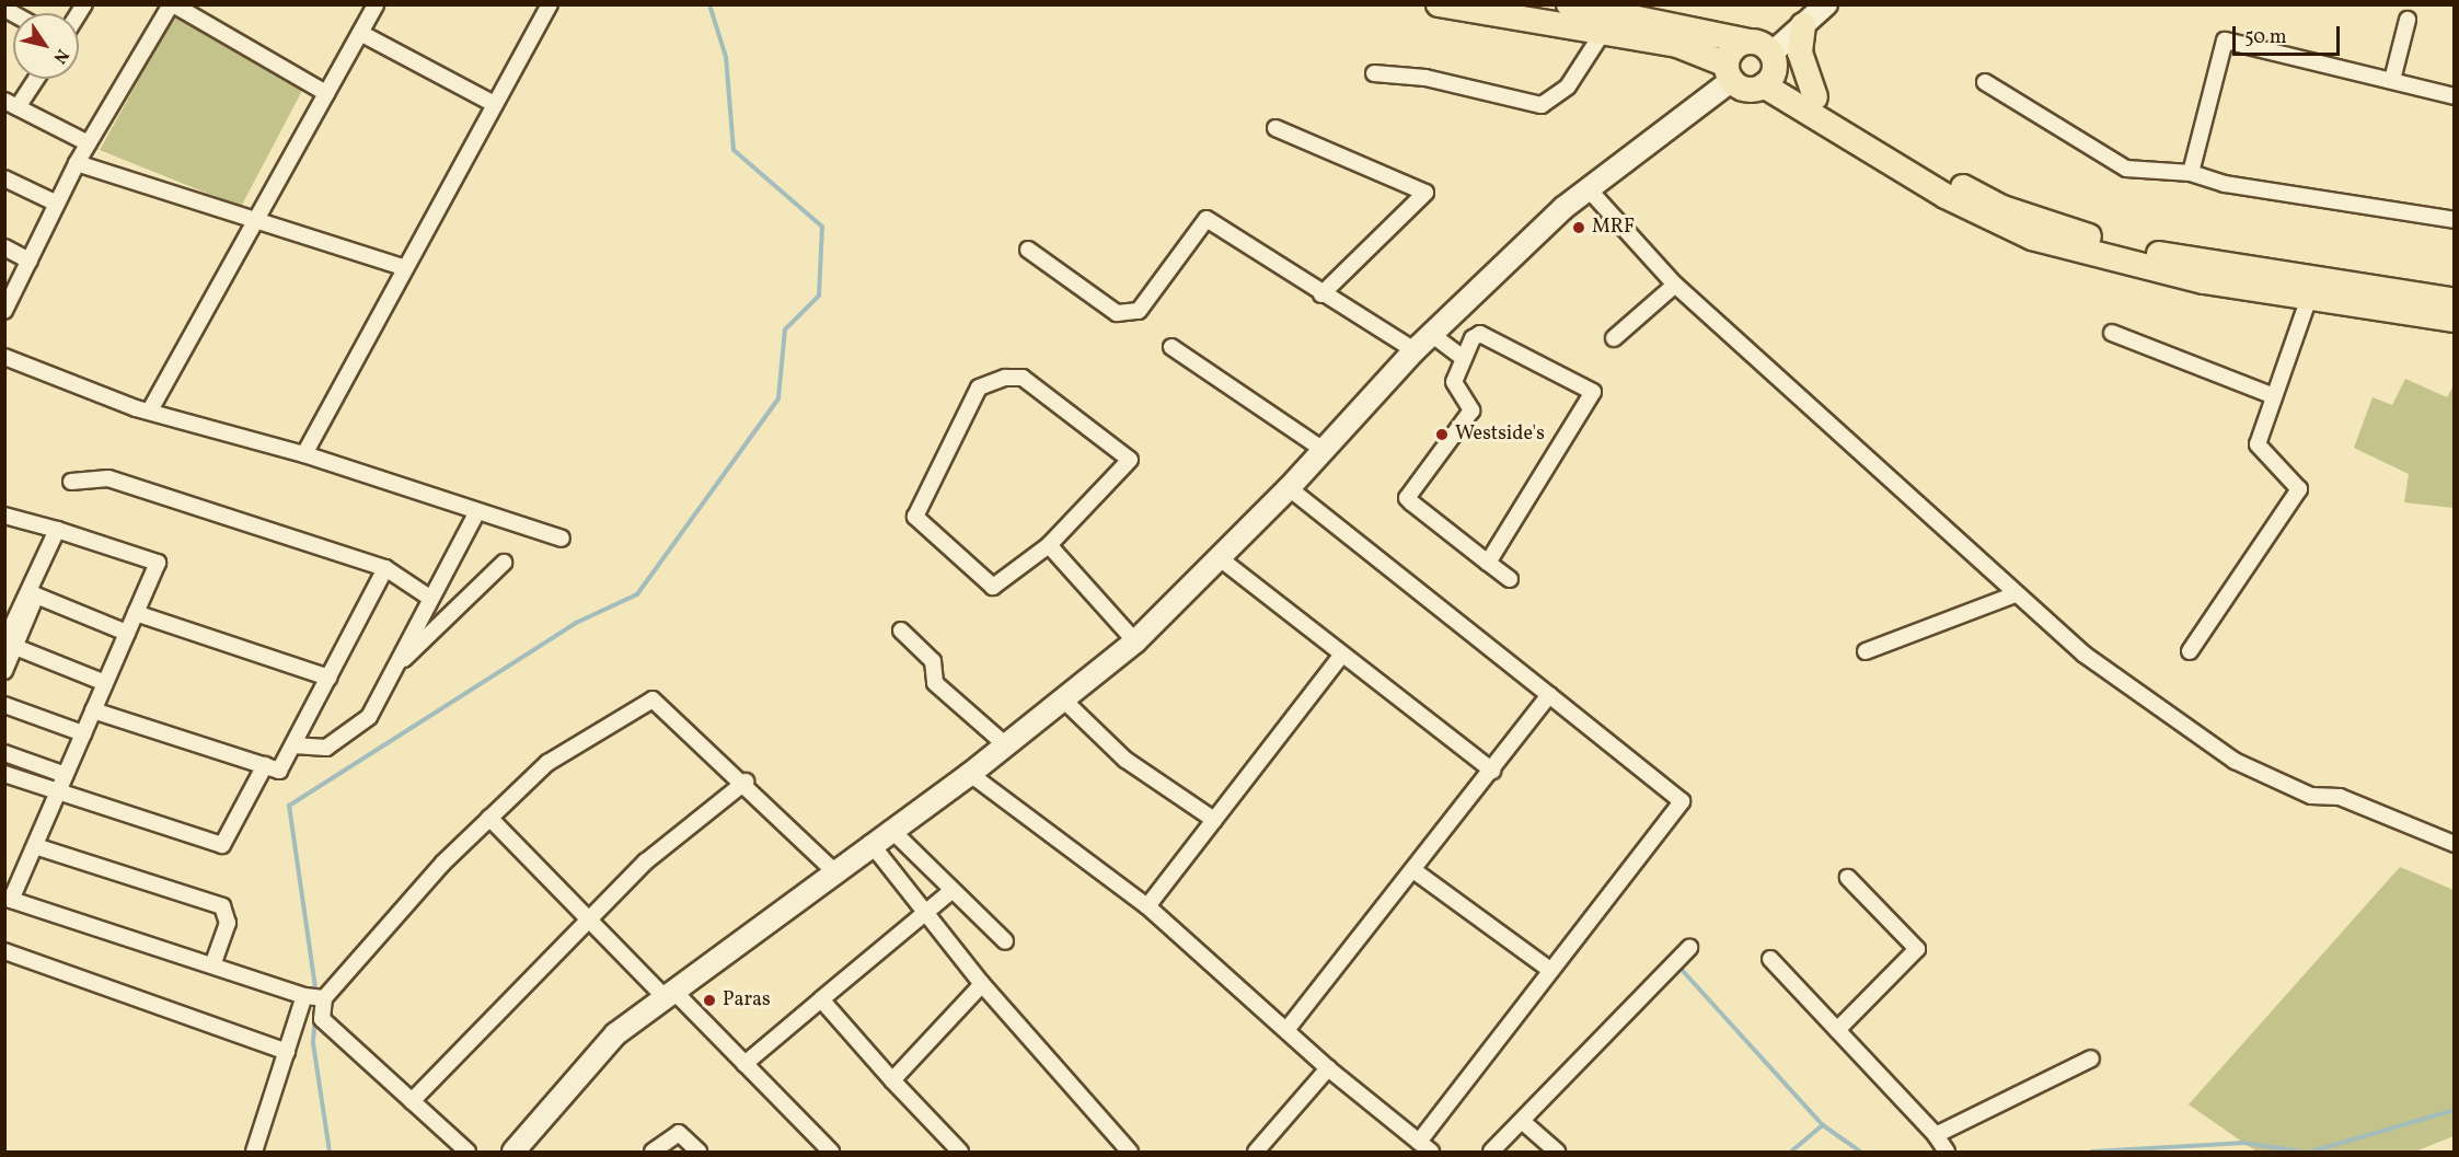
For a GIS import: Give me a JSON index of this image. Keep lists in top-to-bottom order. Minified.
{"places":["MRF","Westside's","Paras"],"scale_bar":"50 m","north":"bottom right"}
